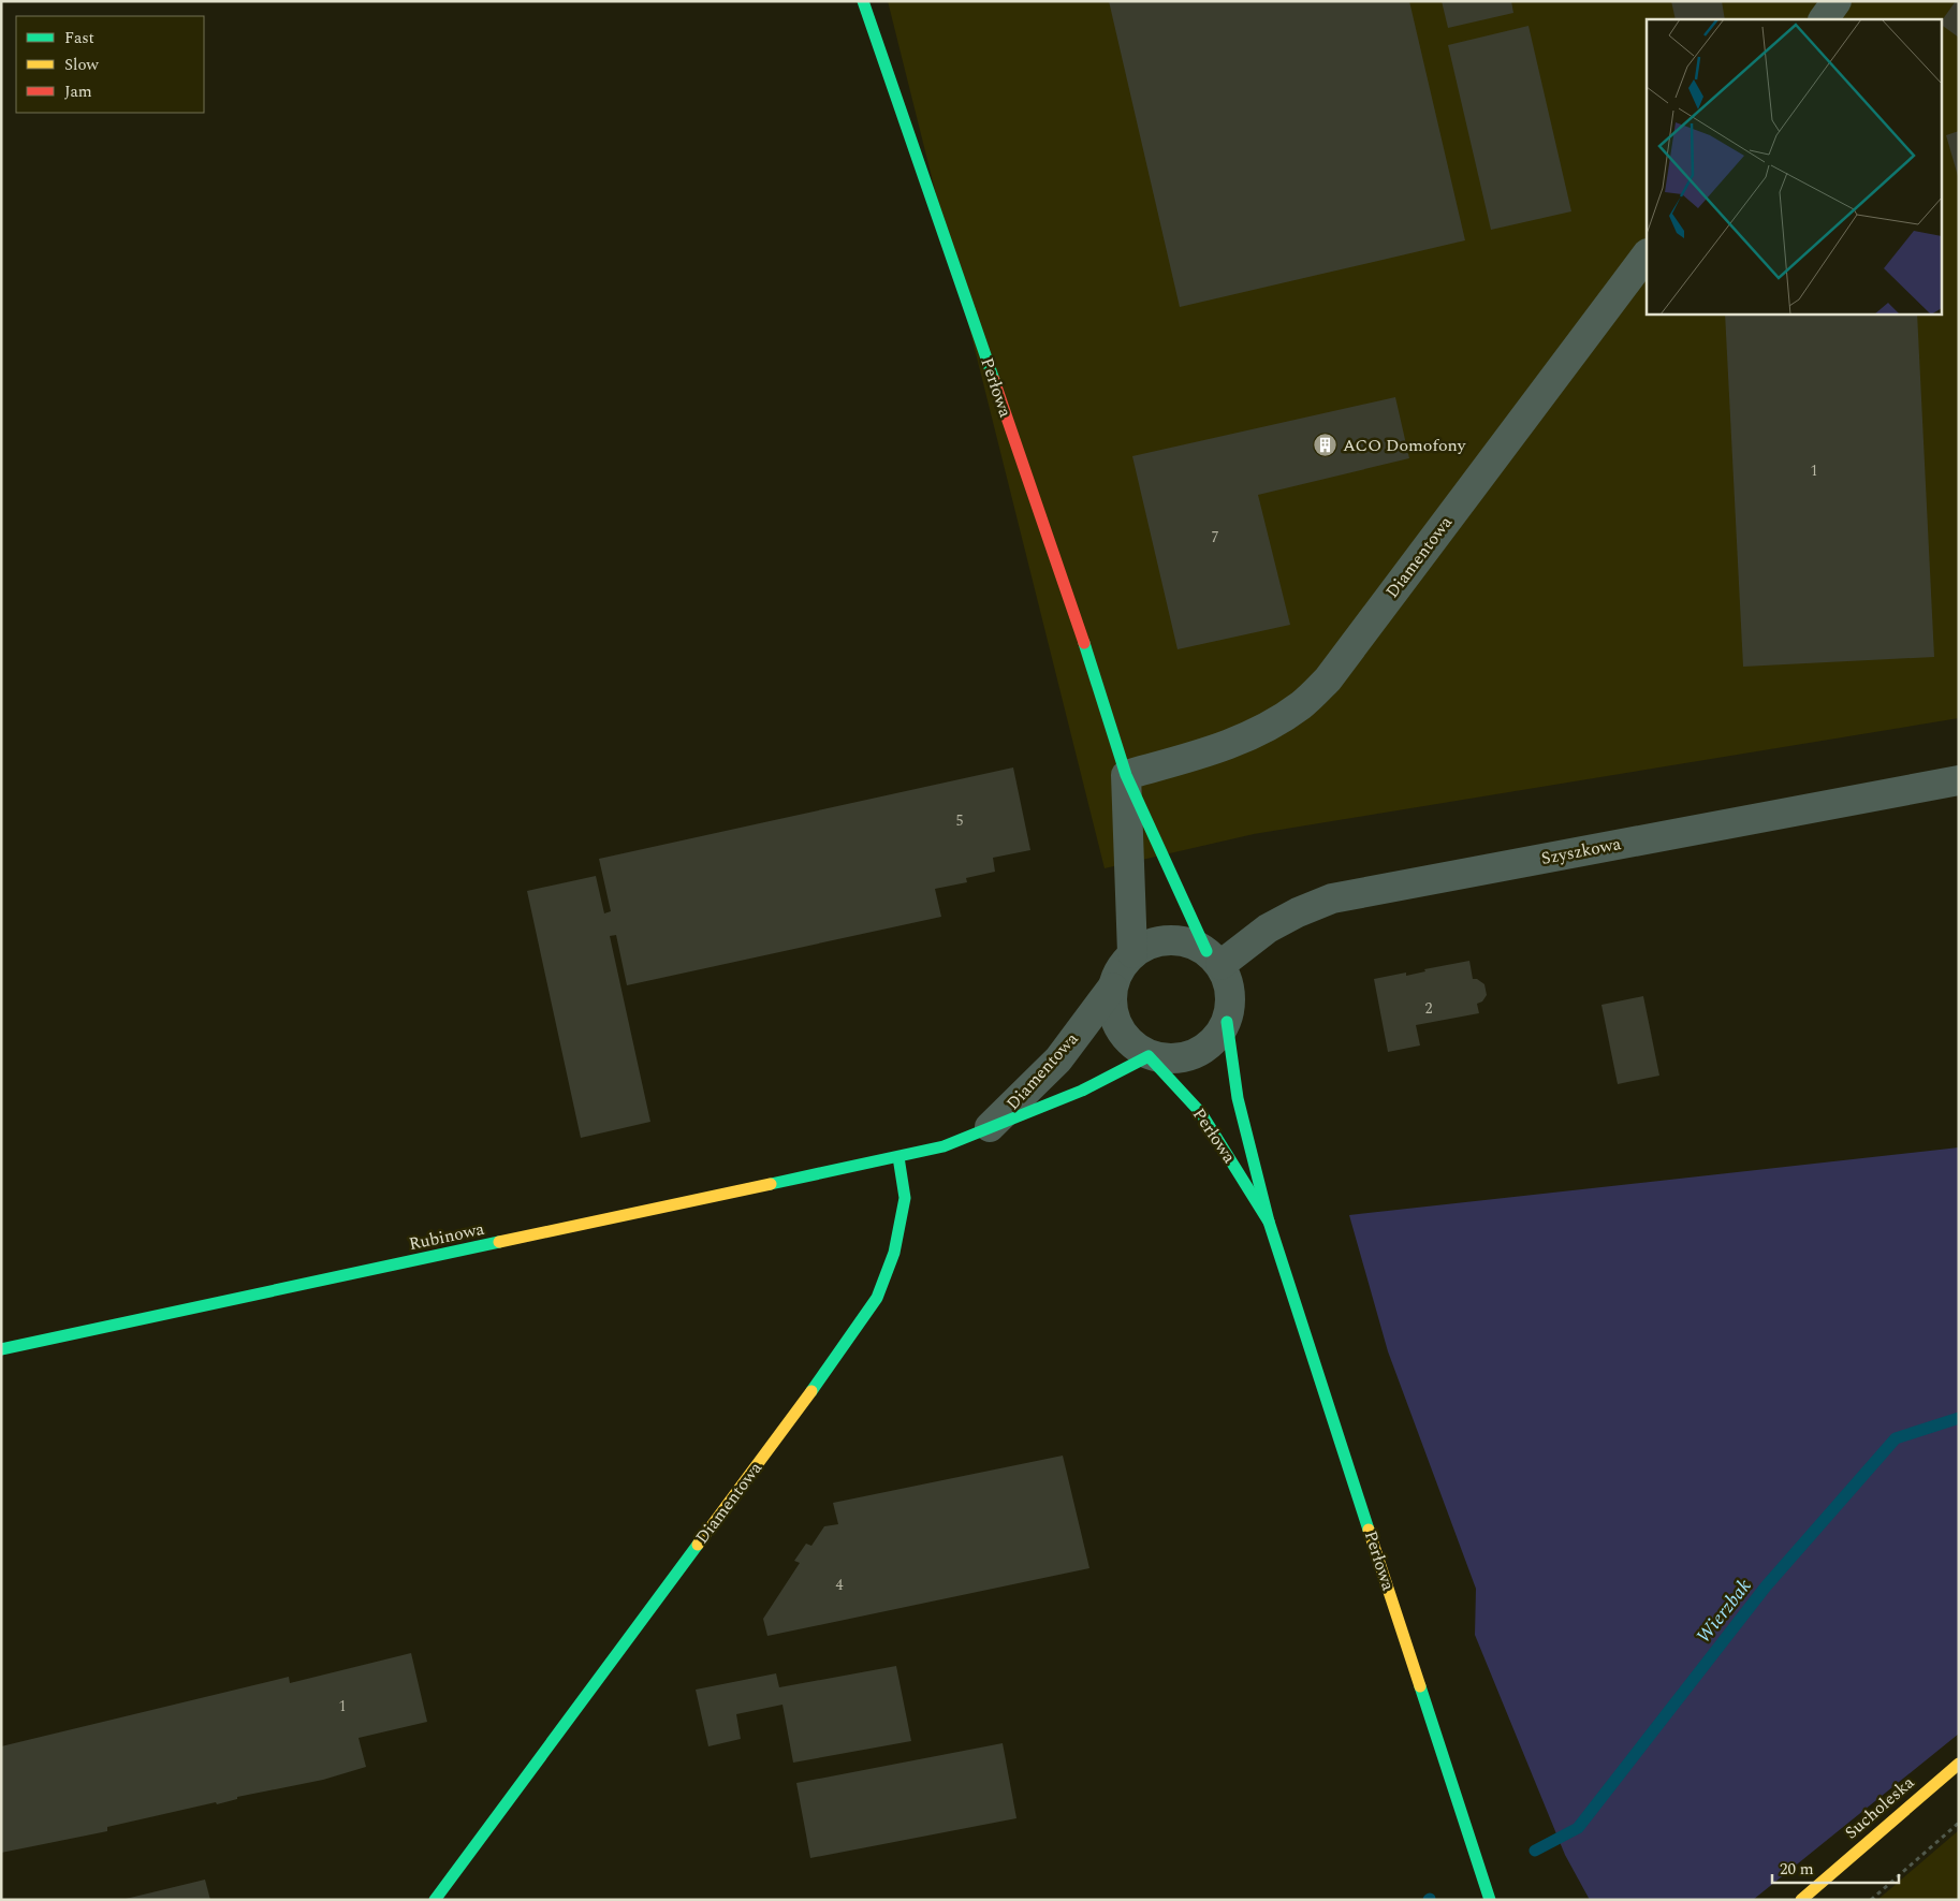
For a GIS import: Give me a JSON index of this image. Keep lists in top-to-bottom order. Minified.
{"streets":{"street":["Perłowa","Diamentowa","Szyszkowa","Rubinowa","Sucholeska"]},"crossings":[["Perłowa","Diamentowa"],["Perłowa","Szyszkowa"],["Diamentowa","Szyszkowa"],["Diamentowa","Rubinowa"]],"water":["Wierzbak"],"places":{"building":["ACO Domofony"]},"house_numbers":["1","7","5","2","4","1"],"legend":["Fast","Slow","Jam"],"scale_bar":"20 m"}
